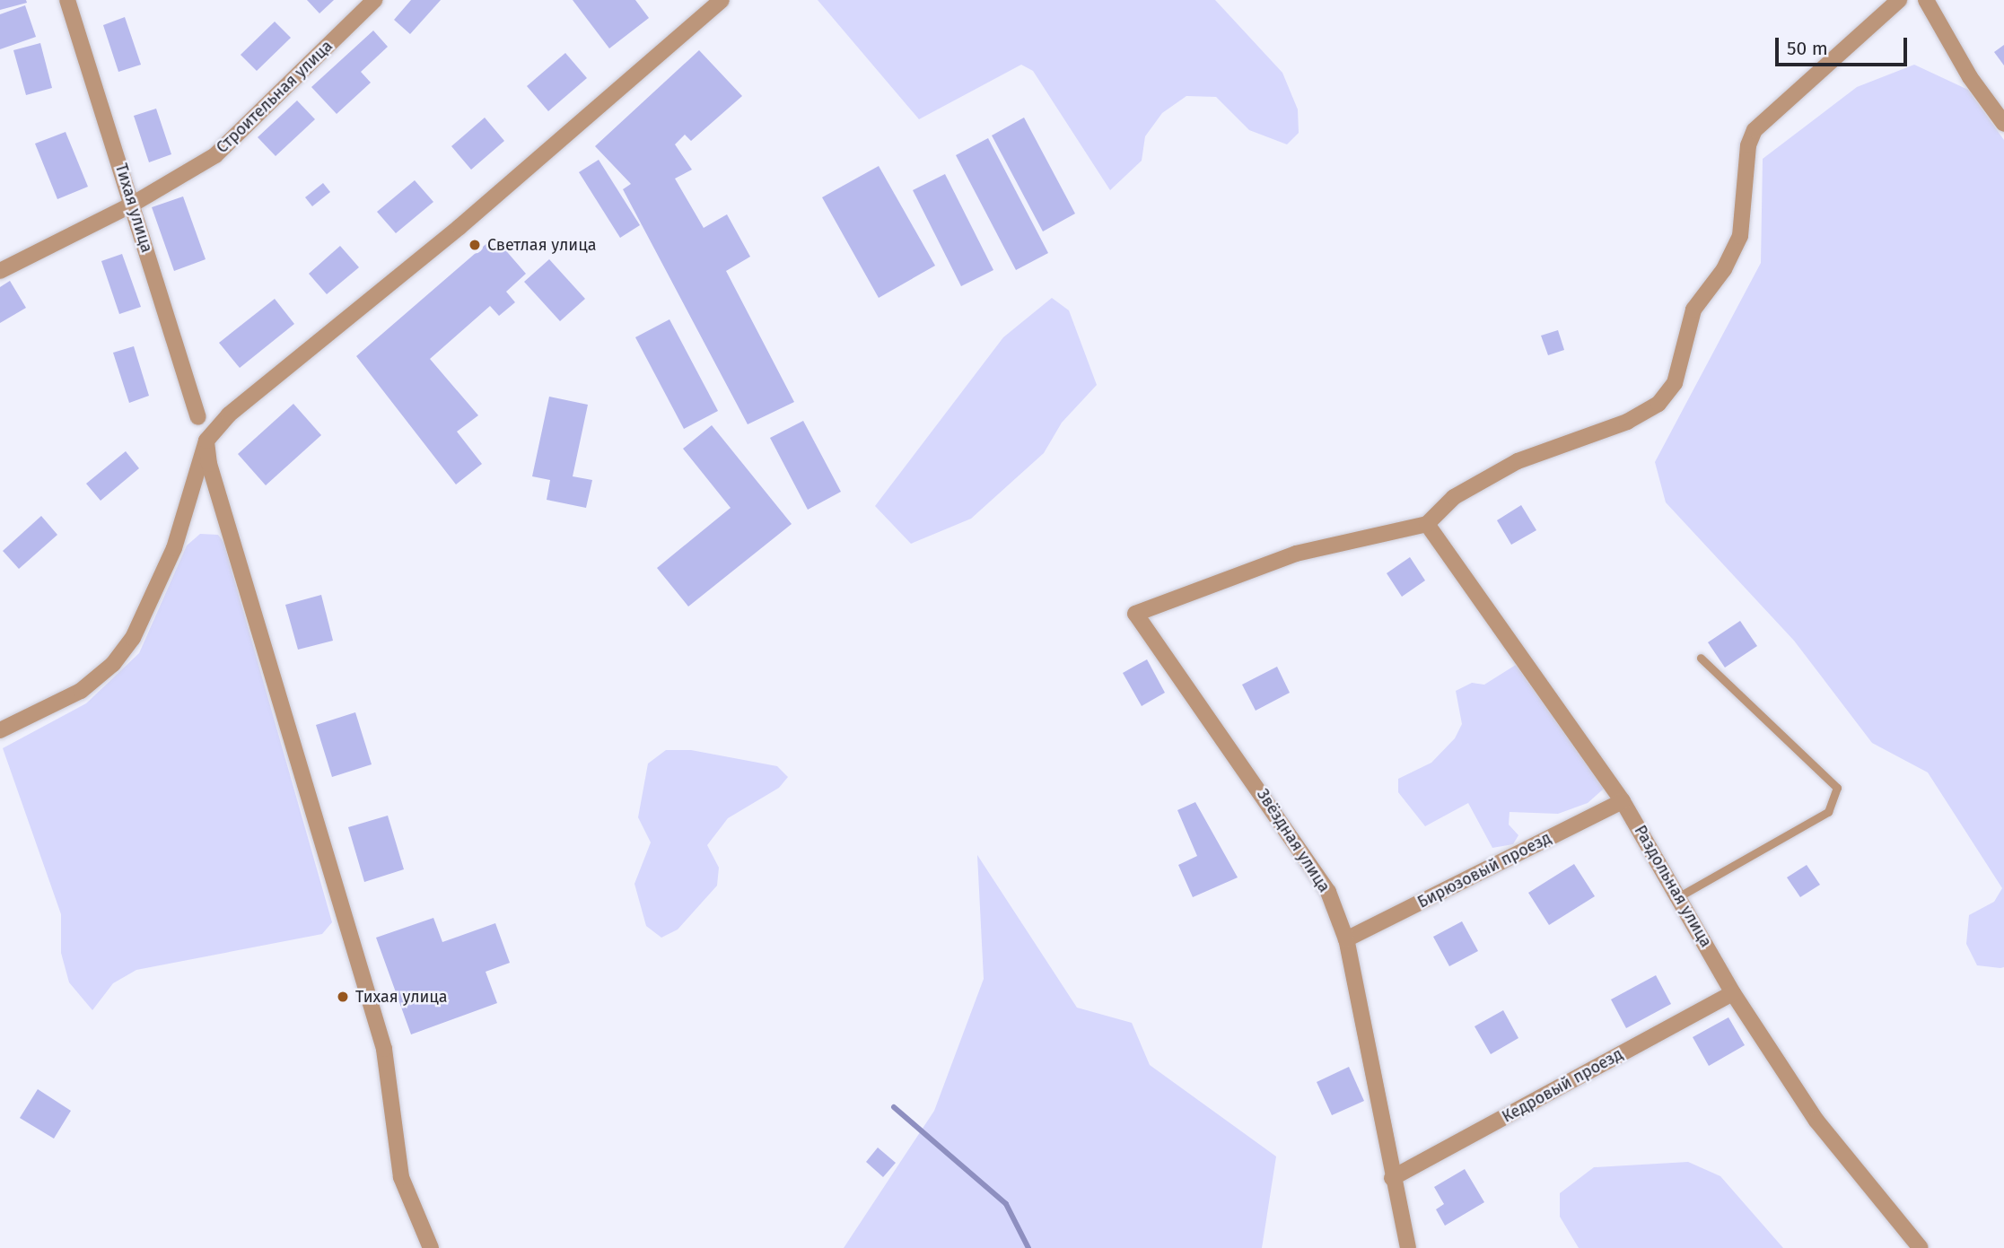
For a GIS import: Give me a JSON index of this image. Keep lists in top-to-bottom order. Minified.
{"streets":{"street":["Строительная улица","Тихая улица","Звёздная улица","Бирюзовый проезд","Раздольная улица","Кедровый проезд"]},"crossings":[["Строительная улица","Тихая улица"],["Звёздная улица","Бирюзовый проезд"],["Звёздная улица","Раздольная улица"],["Звёздная улица","Кедровый проезд"],["Бирюзовый проезд","Раздольная улица"],["Раздольная улица","Кедровый проезд"]],"places":["Светлая улица","Тихая улица"],"scale_bar":"50 m"}
